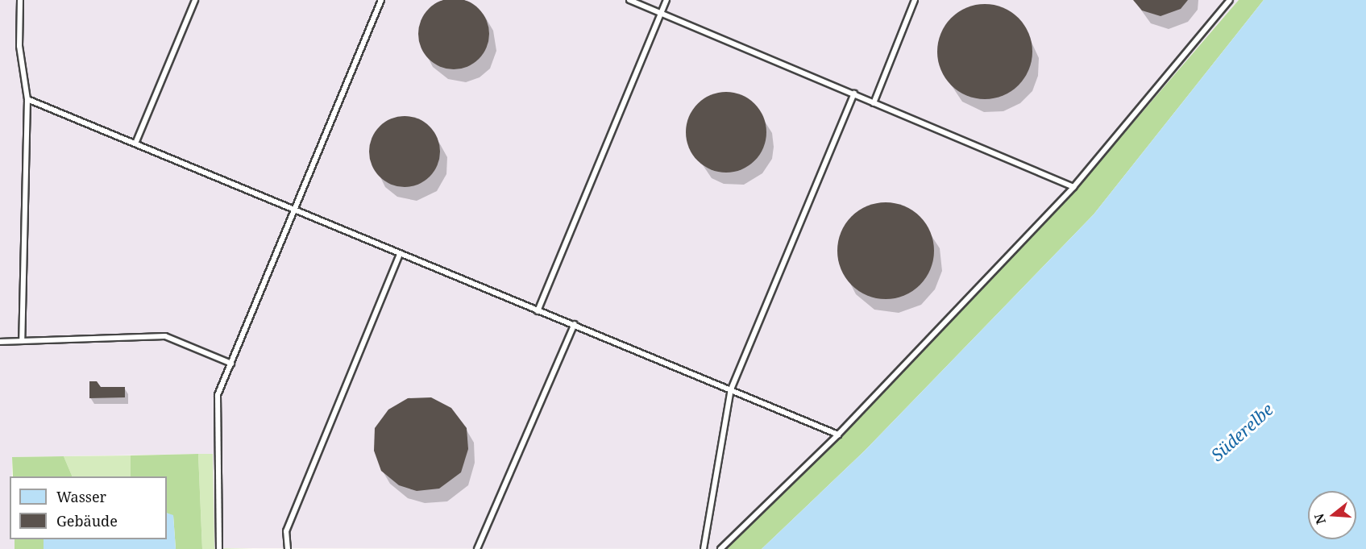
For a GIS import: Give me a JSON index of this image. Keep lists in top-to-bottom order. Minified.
{"water":["Süderelbe"],"legend":["Wasser","Gebäude"],"north":"left"}
